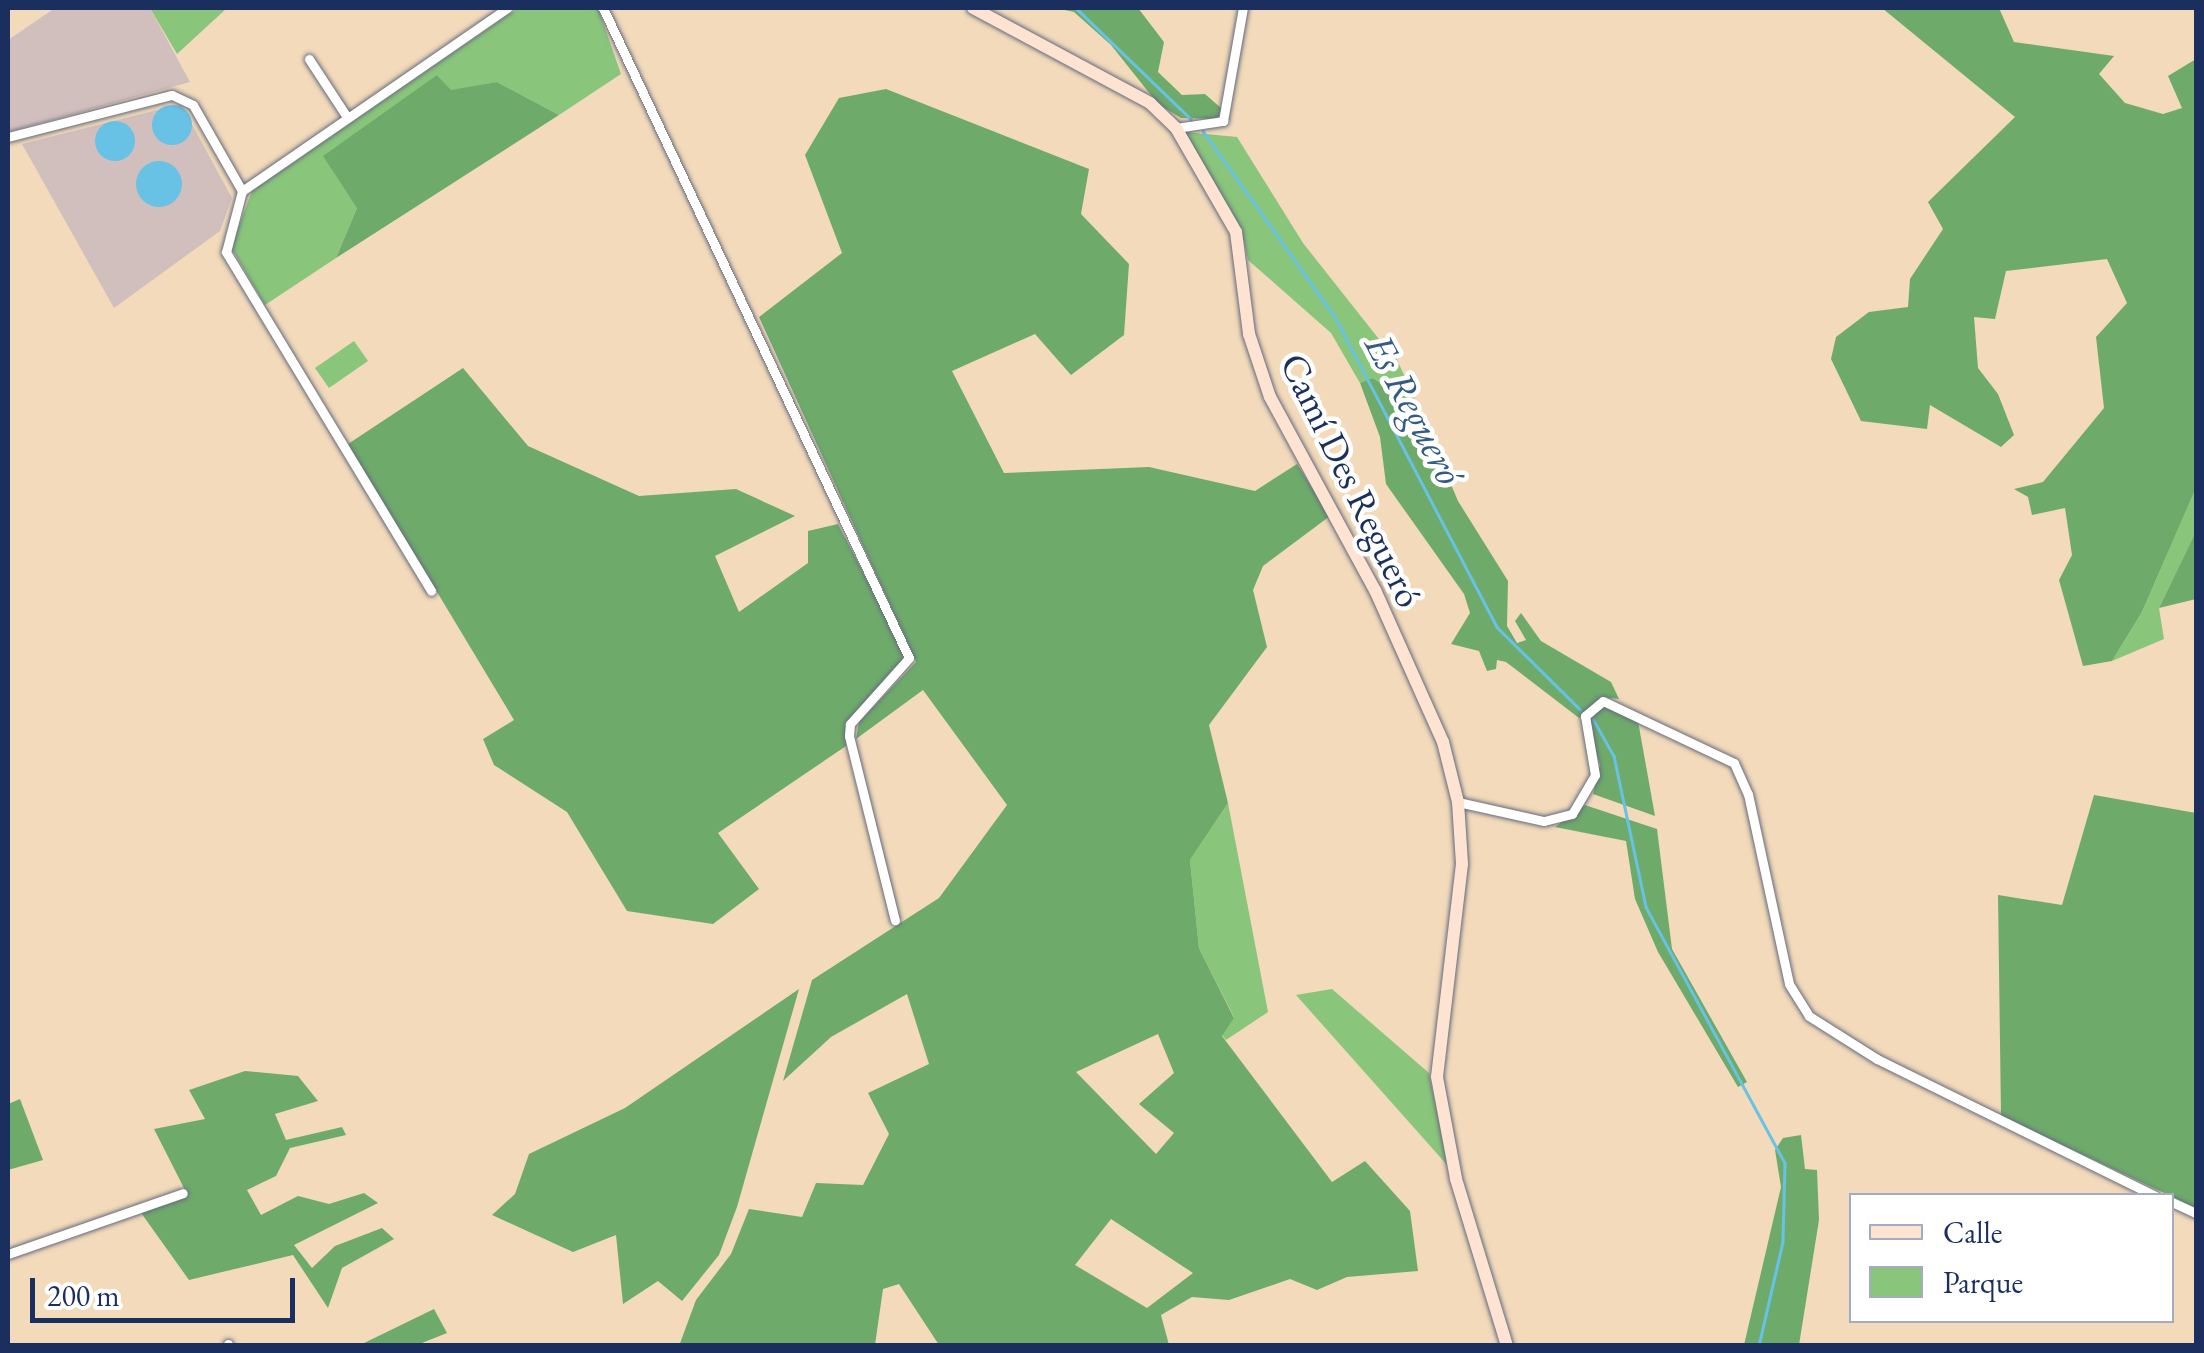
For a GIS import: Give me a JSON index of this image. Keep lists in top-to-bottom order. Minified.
{"streets":{"street":["Camí Des Regueró"]},"water":["Es Regueró"],"legend":["Calle","Parque"],"scale_bar":"200 m"}
